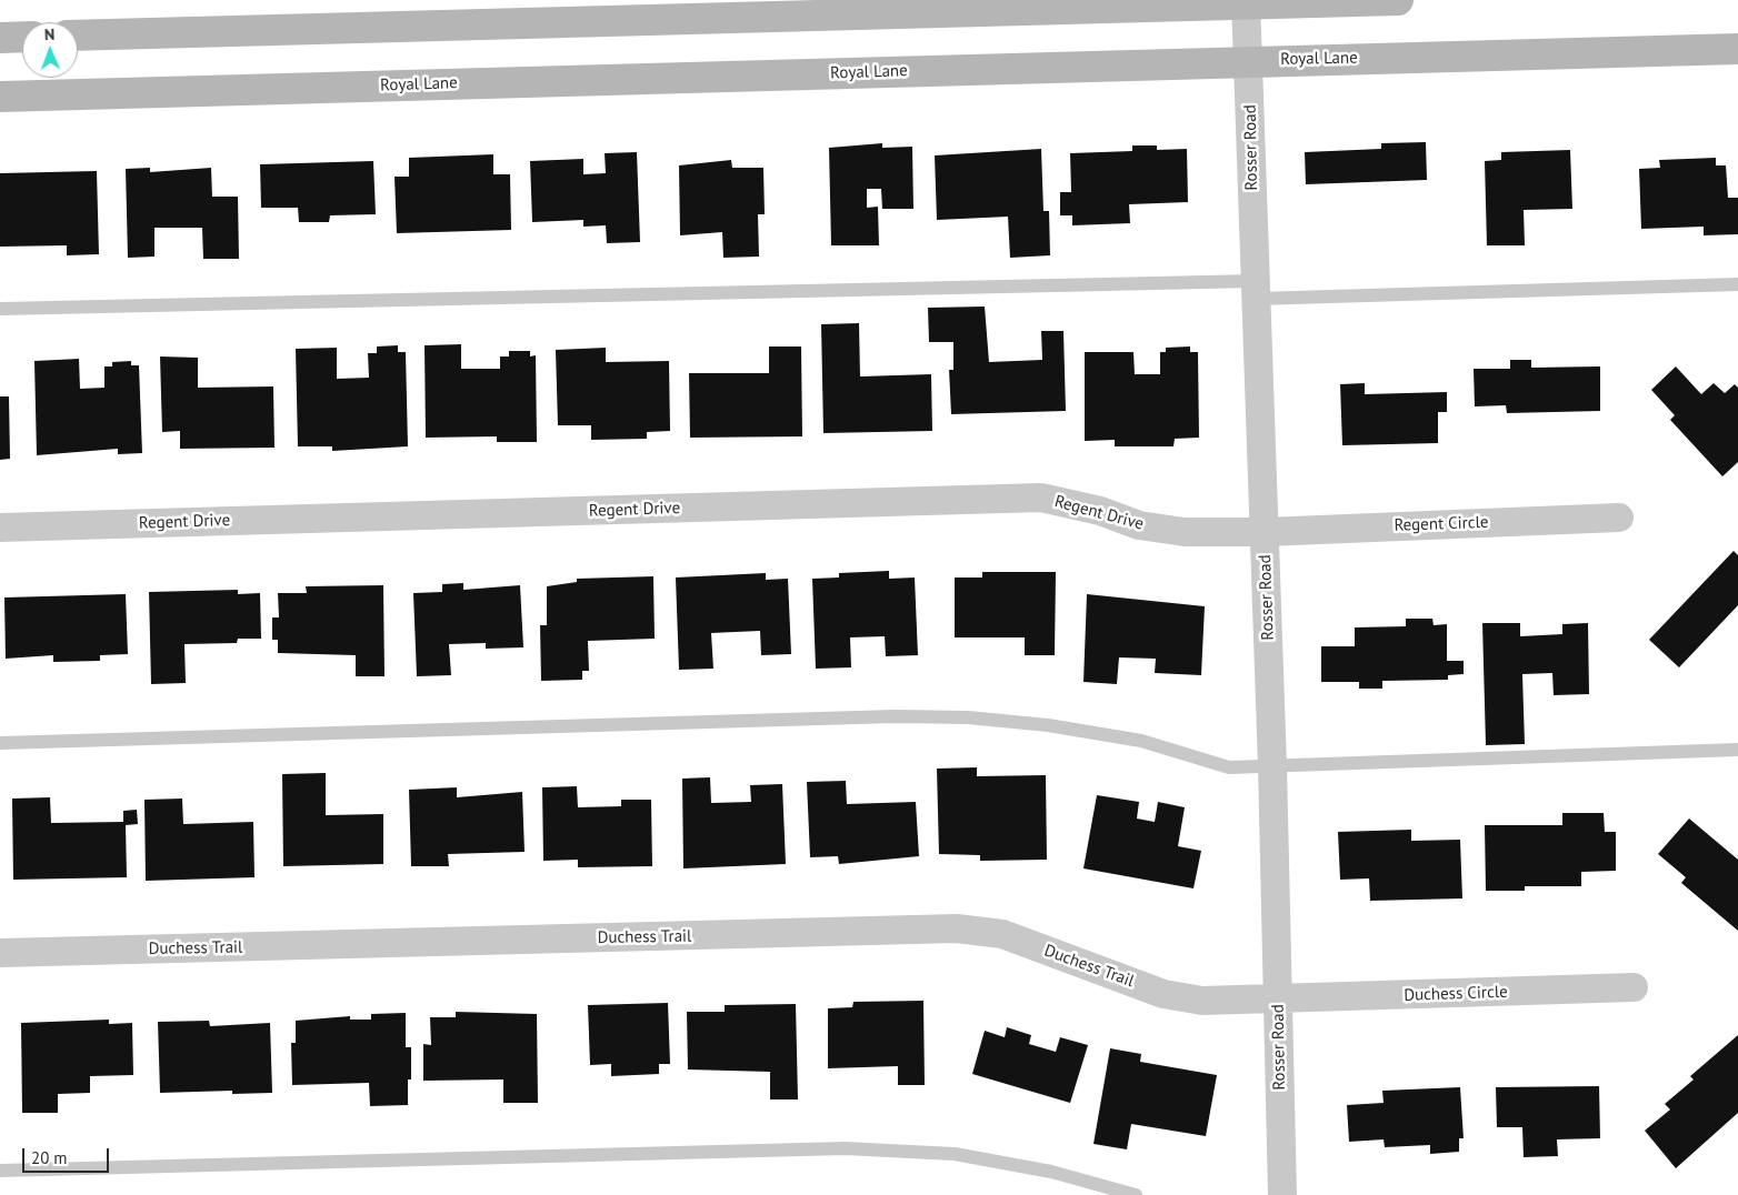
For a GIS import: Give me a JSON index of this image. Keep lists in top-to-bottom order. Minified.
{"streets":{"main road":["Royal Lane"],"street":["Rosser Road","Regent Drive","Regent Circle","Duchess Trail","Duchess Circle"]},"crossings":[["Royal Lane","Rosser Road"],["Rosser Road","Regent Drive"],["Rosser Road","Regent Circle"],["Rosser Road","Duchess Trail"],["Rosser Road","Duchess Circle"],["Regent Drive","Regent Circle"],["Duchess Trail","Duchess Circle"]],"scale_bar":"20 m","north":"top"}
